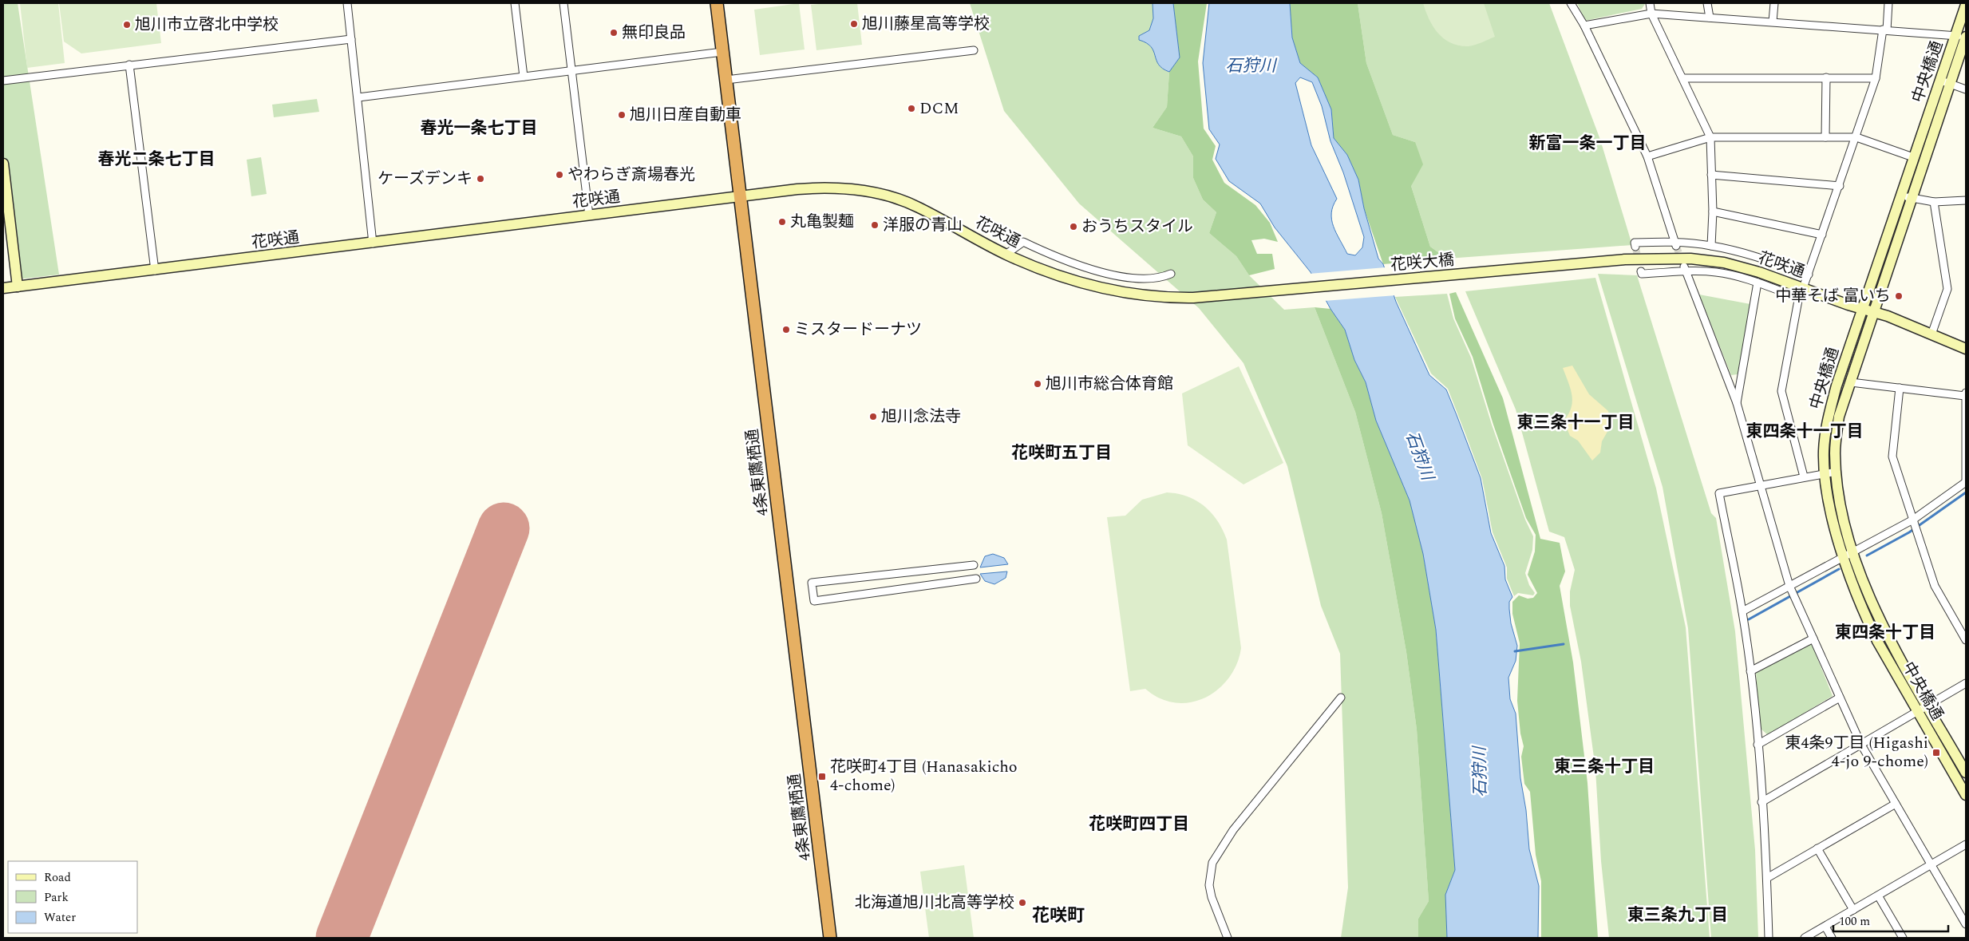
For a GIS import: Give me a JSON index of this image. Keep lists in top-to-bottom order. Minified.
{"streets":{"highway":["4条東鷹栖通"],"street":["中央橋通","花咲通","花咲大橋"]},"crossings":[["中央橋通","花咲通"],["花咲通","花咲大橋"],["花咲通","4条東鷹栖通"]],"districts":["春光一条七丁目","新富一条一丁目","春光二条七丁目","東三条十一丁目","東四条十一丁目","花咲町五丁目","東四条十丁目","東三条十丁目","花咲町四丁目","花咲町","東三条九丁目"],"water":["石狩川"],"places":{"other":["旭川藤星高等学校","旭川市立啓北中学校","無印良品","DCM","旭川日産自動車","やわらぎ斎場春光","ケーズデンキ","丸亀製麺","洋服の青山","おうちスタイル","中華そば 富いち","ミスタードーナツ","旭川市総合体育館","旭川念法寺","北海道旭川北高等学校"],"transit":["東4条9丁目 (Higashi 4-jo 9-chome)","花咲町4丁目 (Hanasakicho 4-chome)"]},"legend":["Road","Park","Water"],"scale_bar":"100 m"}
